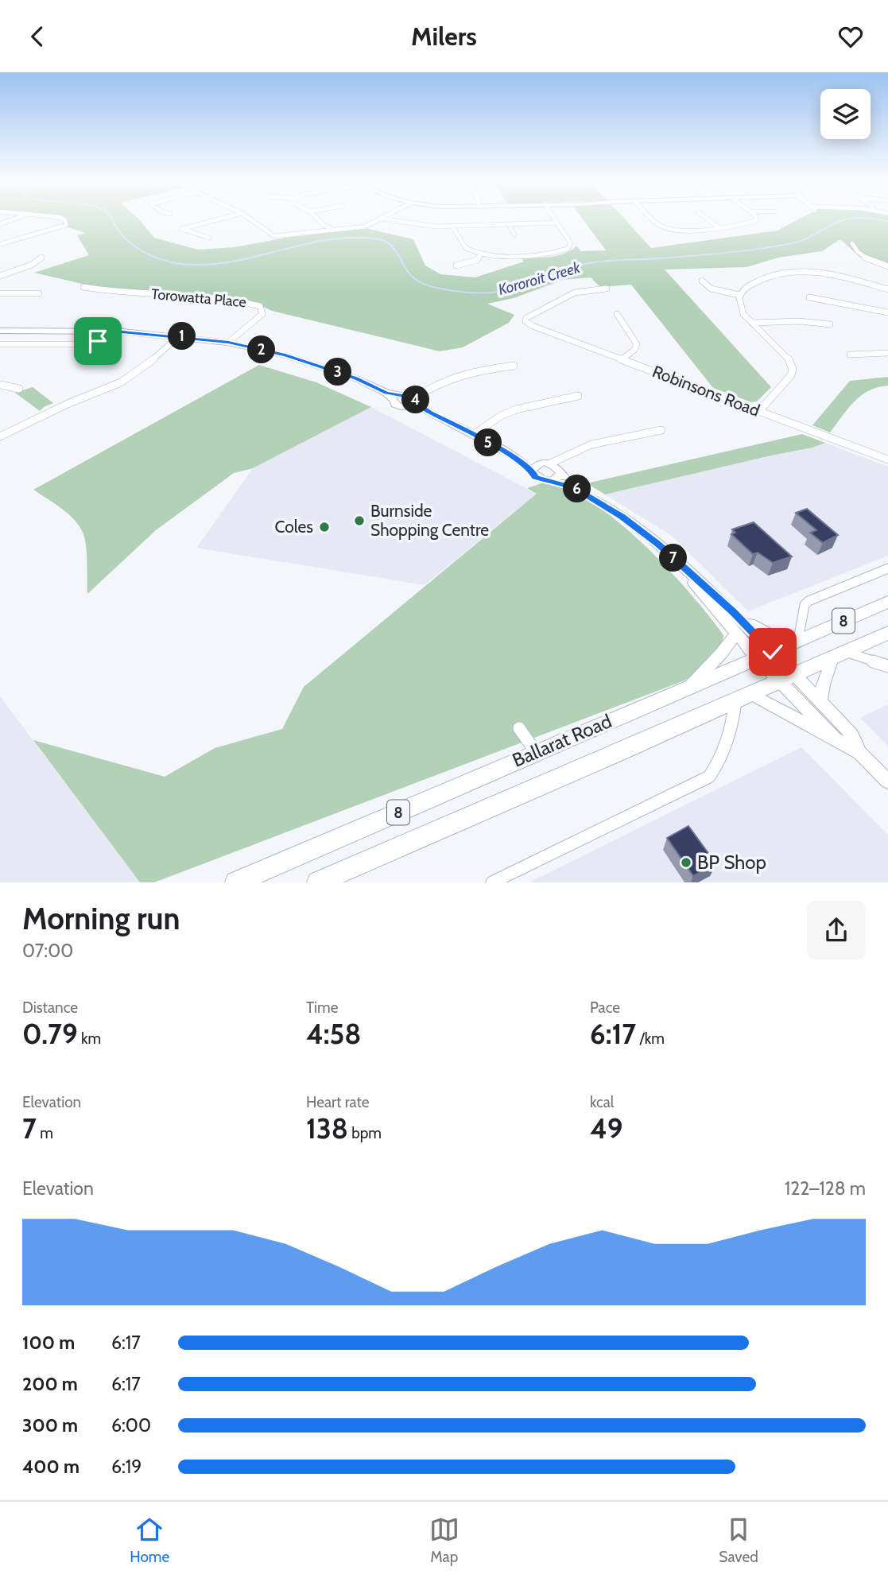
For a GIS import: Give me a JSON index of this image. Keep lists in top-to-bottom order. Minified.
{"streets":{"highway":["8","Ballarat Road"],"street":["Torowatta Place","Robinsons Road"]},"water":["Kororoit Creek"],"places":["Burnside Shopping Centre","Coles","BP Shop"],"page":{"header":"Milers","pins":["1","2","3","4","5","6","7"],"heading":["Morning run","07:00"],"stats":[["Distance","0.79 km"],["Time","4:58"],["Pace","6:17 /km"],["Elevation","7 m"],["Heart rate","138 bpm"],["kcal","49"]],"chart":["Elevation","122–128 m"],"list":[{"name":"100 m","note":"6:17"},{"name":"200 m","note":"6:17"},{"name":"300 m","note":"6:00"},{"name":"400 m","note":"6:19"}],"tabs":["Home","Map","Saved"]}}
